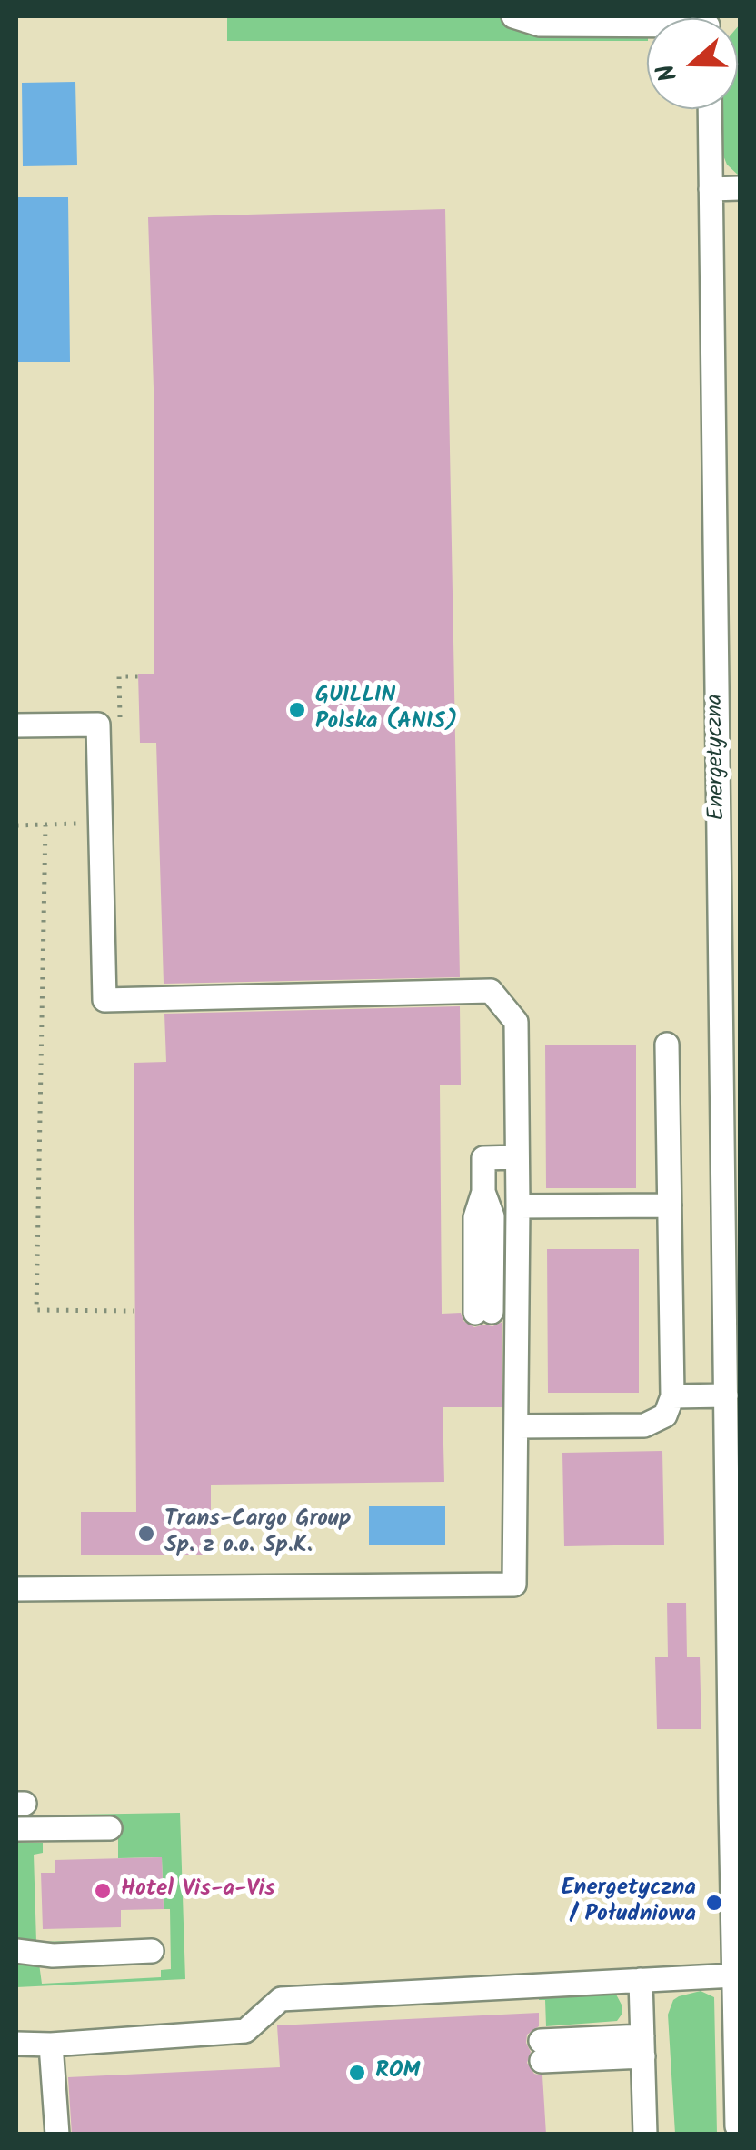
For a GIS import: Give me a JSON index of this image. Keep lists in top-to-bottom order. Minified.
{"streets":{"street":["Energetyczna"]},"places":["GUILLIN Polska (ANIS)","Trans-Cargo Group Sp. z o.o. Sp.K.","Hotel Vis-a-Vis","Energetyczna / Południowa","ROM"],"north":"left"}
